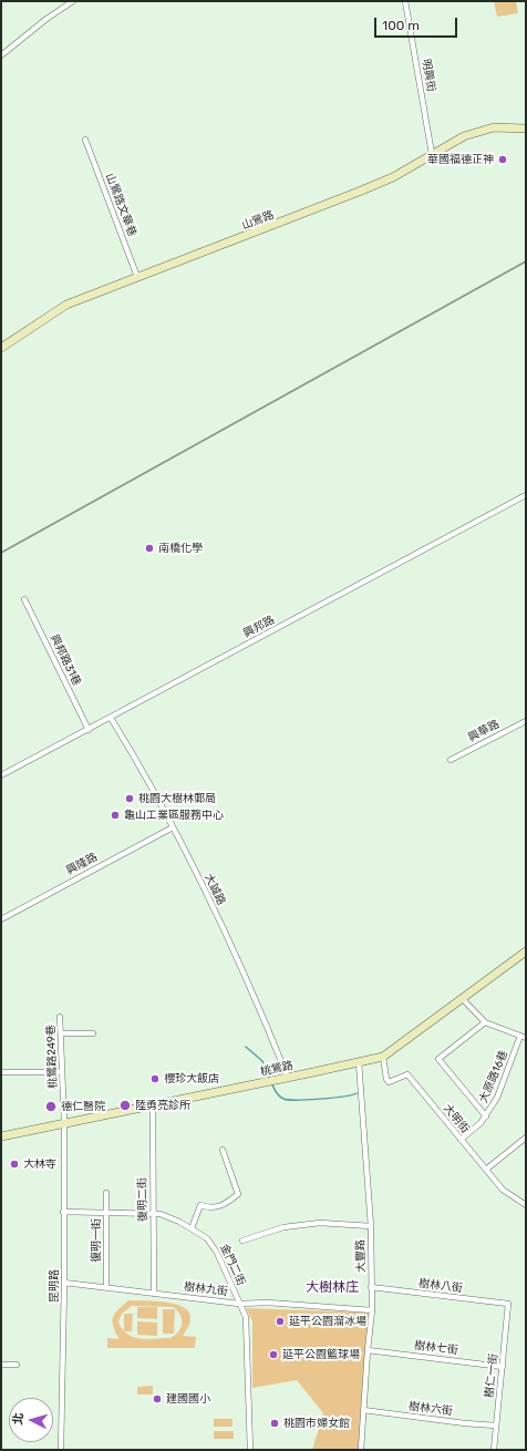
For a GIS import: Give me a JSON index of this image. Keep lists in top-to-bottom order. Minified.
{"streets":{"street":["明興街","山鶯路文華巷","山鶯路","興邦路","興邦路31巷","興華路","興隆路","大誠路","桃鶯路249巷","桃鶯路","大原路16巷","大明街","復明二街","復明一街","大豐路","金門二街","昆明路","樹林八街","樹林九街","樹林七街","樹仁一街","樹林六街"]},"crossings":[["明興街","山鶯路"],["山鶯路文華巷","山鶯路"],["興邦路","興邦路31巷"],["興邦路","大誠路"],["興隆路","大誠路"],["大誠路","桃鶯路"],["桃鶯路249巷","桃鶯路"],["桃鶯路249巷","昆明路"],["桃鶯路","大明街"],["桃鶯路","復明二街"],["桃鶯路","大豐路"],["桃鶯路","昆明路"],["大原路16巷","大明街"],["復明二街","金門二街"],["復明二街","樹林九街"],["復明一街","金門二街"],["復明一街","樹林九街"],["大豐路","樹林八街"],["大豐路","樹林九街"],["大豐路","樹林七街"],["大豐路","樹林六街"],["金門二街","昆明路"],["金門二街","樹林九街"],["昆明路","樹林九街"],["樹林八街","樹仁一街"],["樹林七街","樹仁一街"],["樹仁一街","樹林六街"]],"districts":["大樹林庄"],"places":["華國福德正神","南橋化學","桃園大樹林郵局","龜山工業區服務中心","櫻珍大飯店","陸勇亮診所","德仁醫院","大林寺","延平公園溜冰場","延平公園籃球場","建國國小","桃園市婦女館"],"scale_bar":"100 m","north":"left"}
